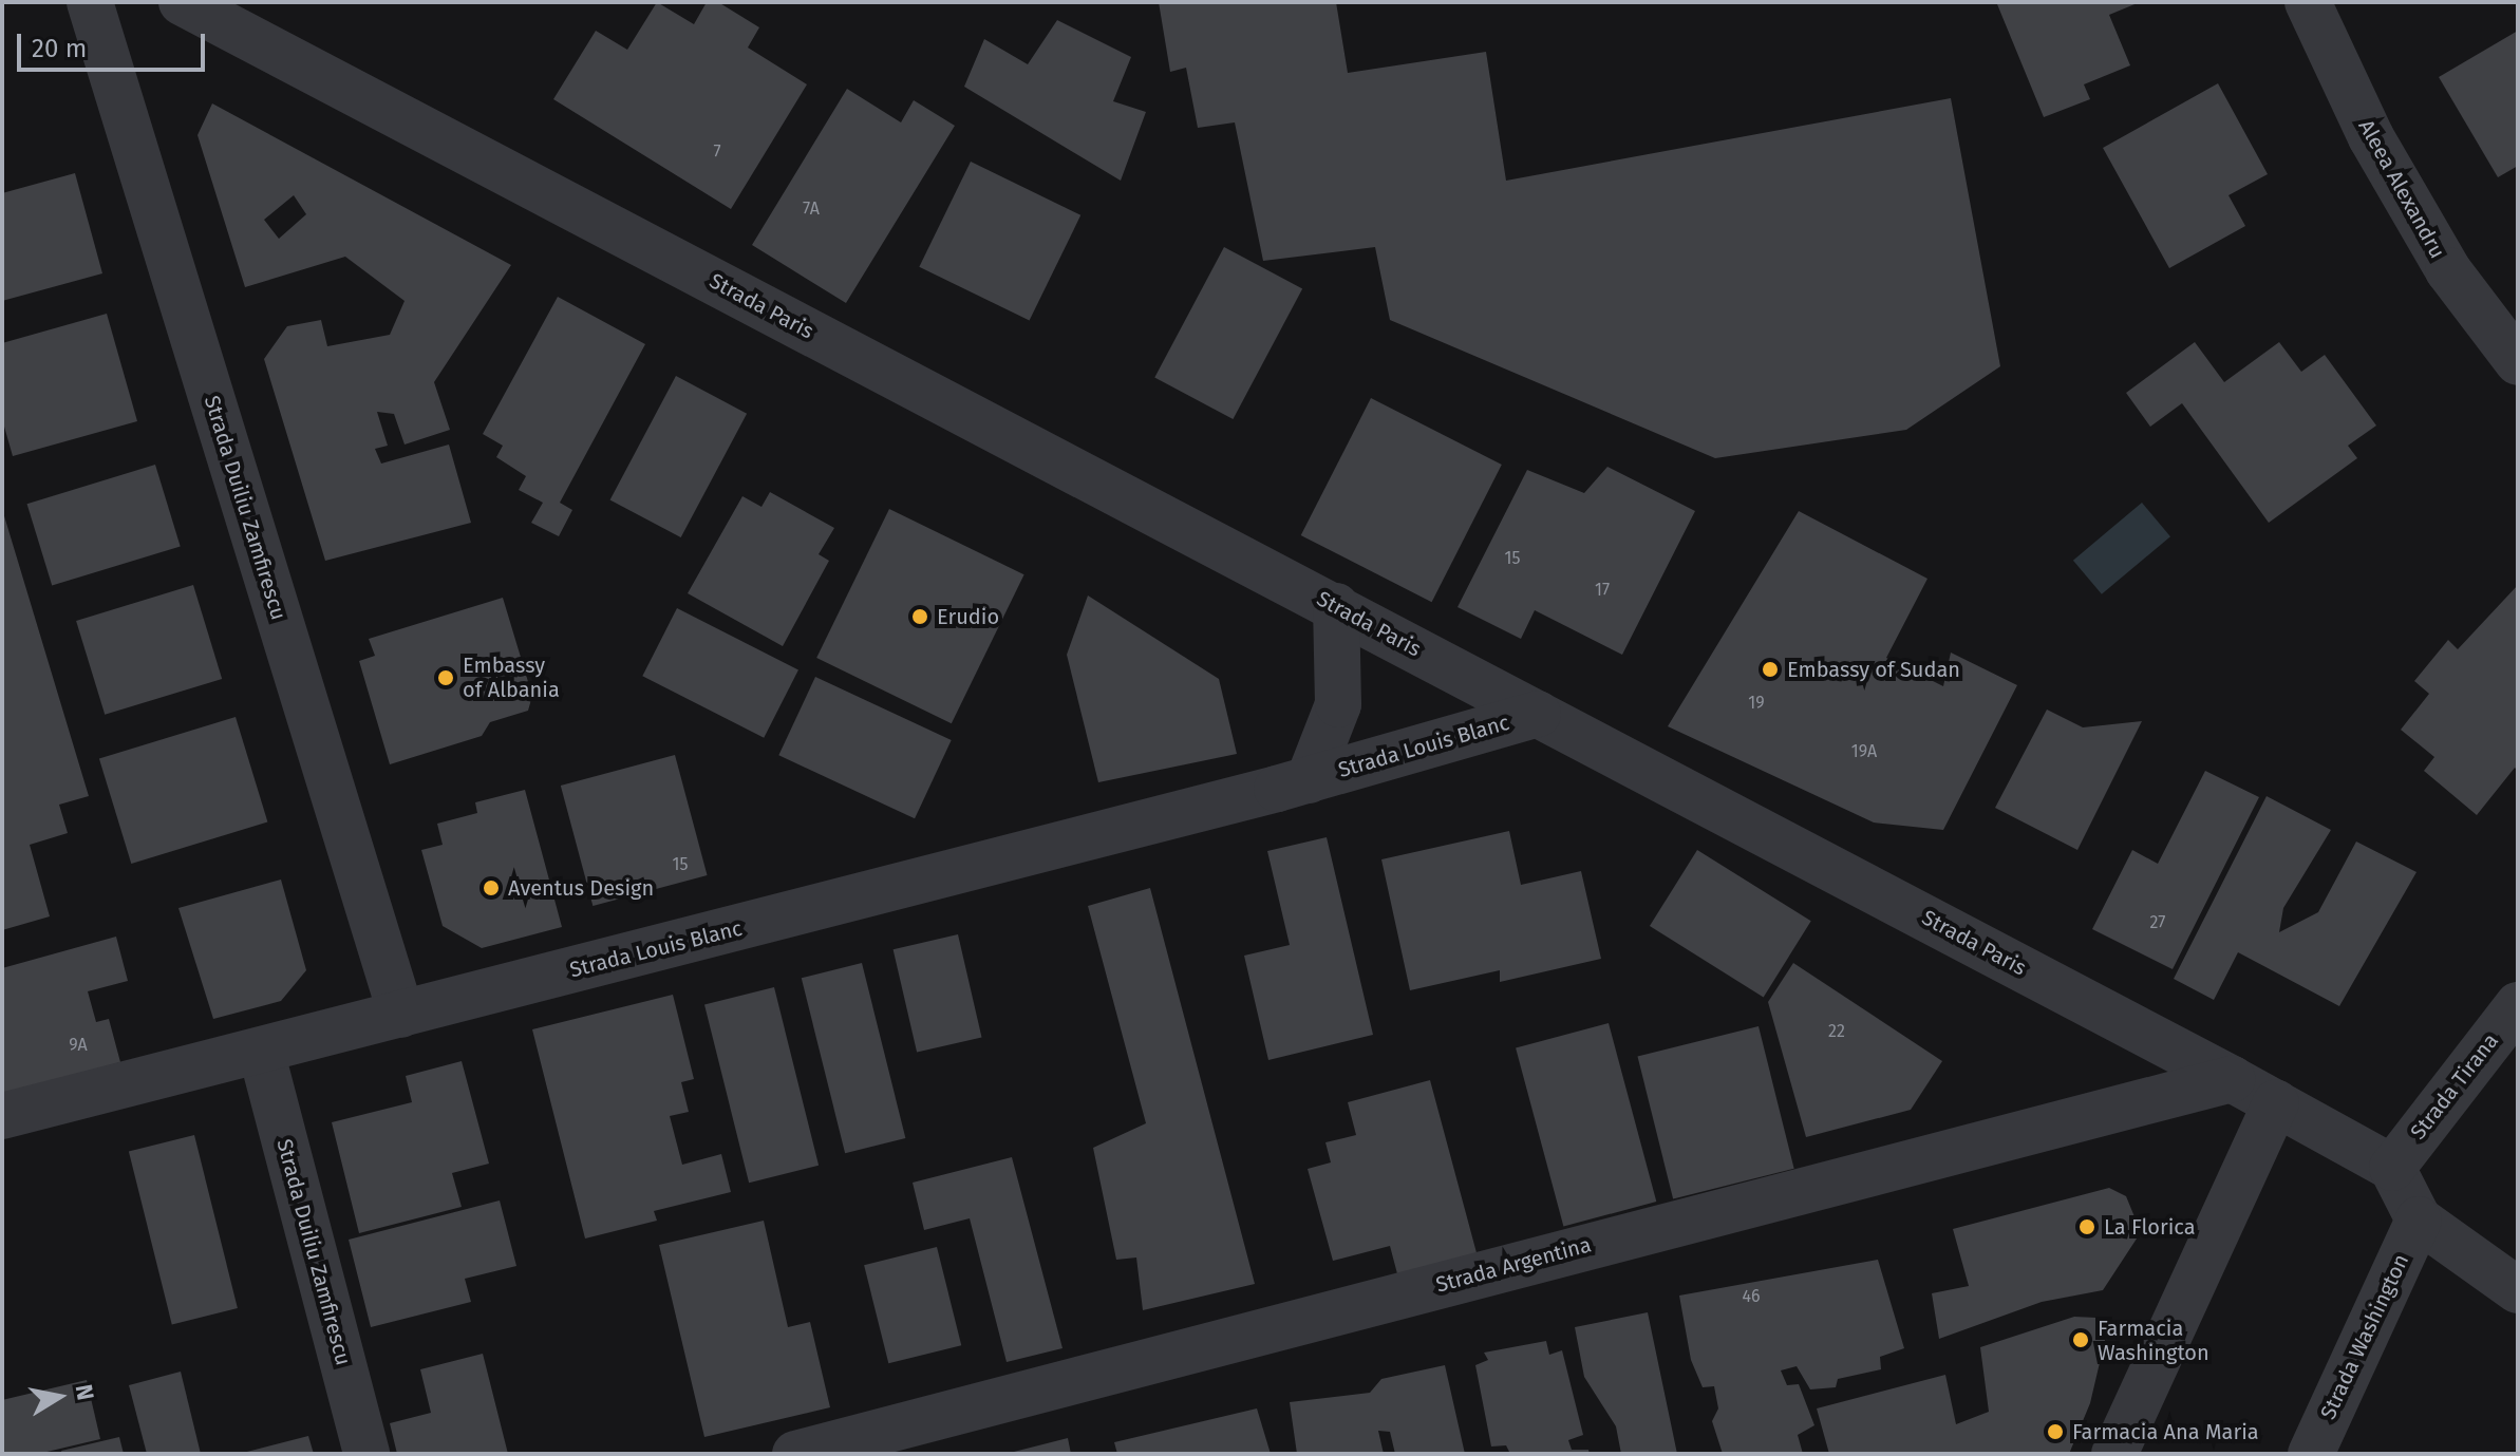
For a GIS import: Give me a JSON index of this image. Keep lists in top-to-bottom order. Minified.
{"streets":{"street":["Aleea Alexandru","Strada Paris","Strada Duiliu Zamfirescu","Strada Louis Blanc","Strada Tirana","Strada Argentina","Strada Washington"]},"crossings":[["Strada Paris","Strada Louis Blanc"],["Strada Paris","Strada Tirana"],["Strada Paris","Strada Argentina"],["Strada Duiliu Zamfirescu","Strada Louis Blanc"]],"places":["Erudio","Embassy of Sudan","Embassy of Albania","Aventus Design","La Florica","Farmacia Washington","Farmacia Ana Maria"],"house_numbers":["7","7A","15","17","19","19A","15","27","22","9A","46"],"scale_bar":"20 m","north":"right"}
